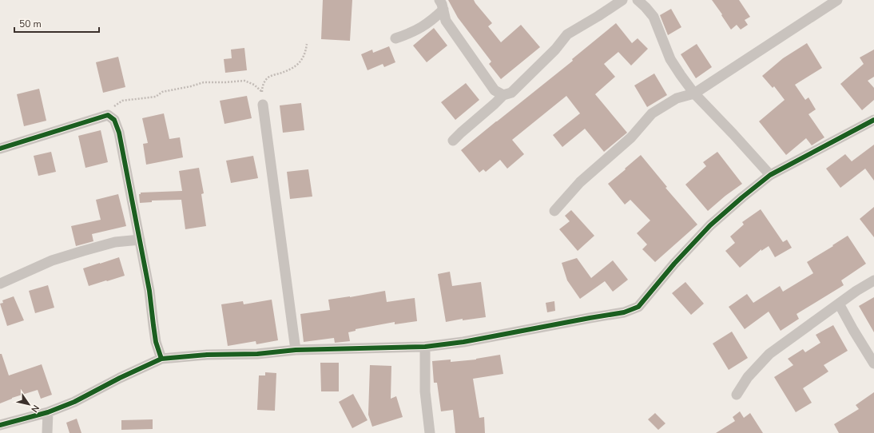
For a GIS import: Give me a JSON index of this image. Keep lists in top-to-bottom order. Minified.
{"scale_bar":"50 m","north":"bottom right"}
